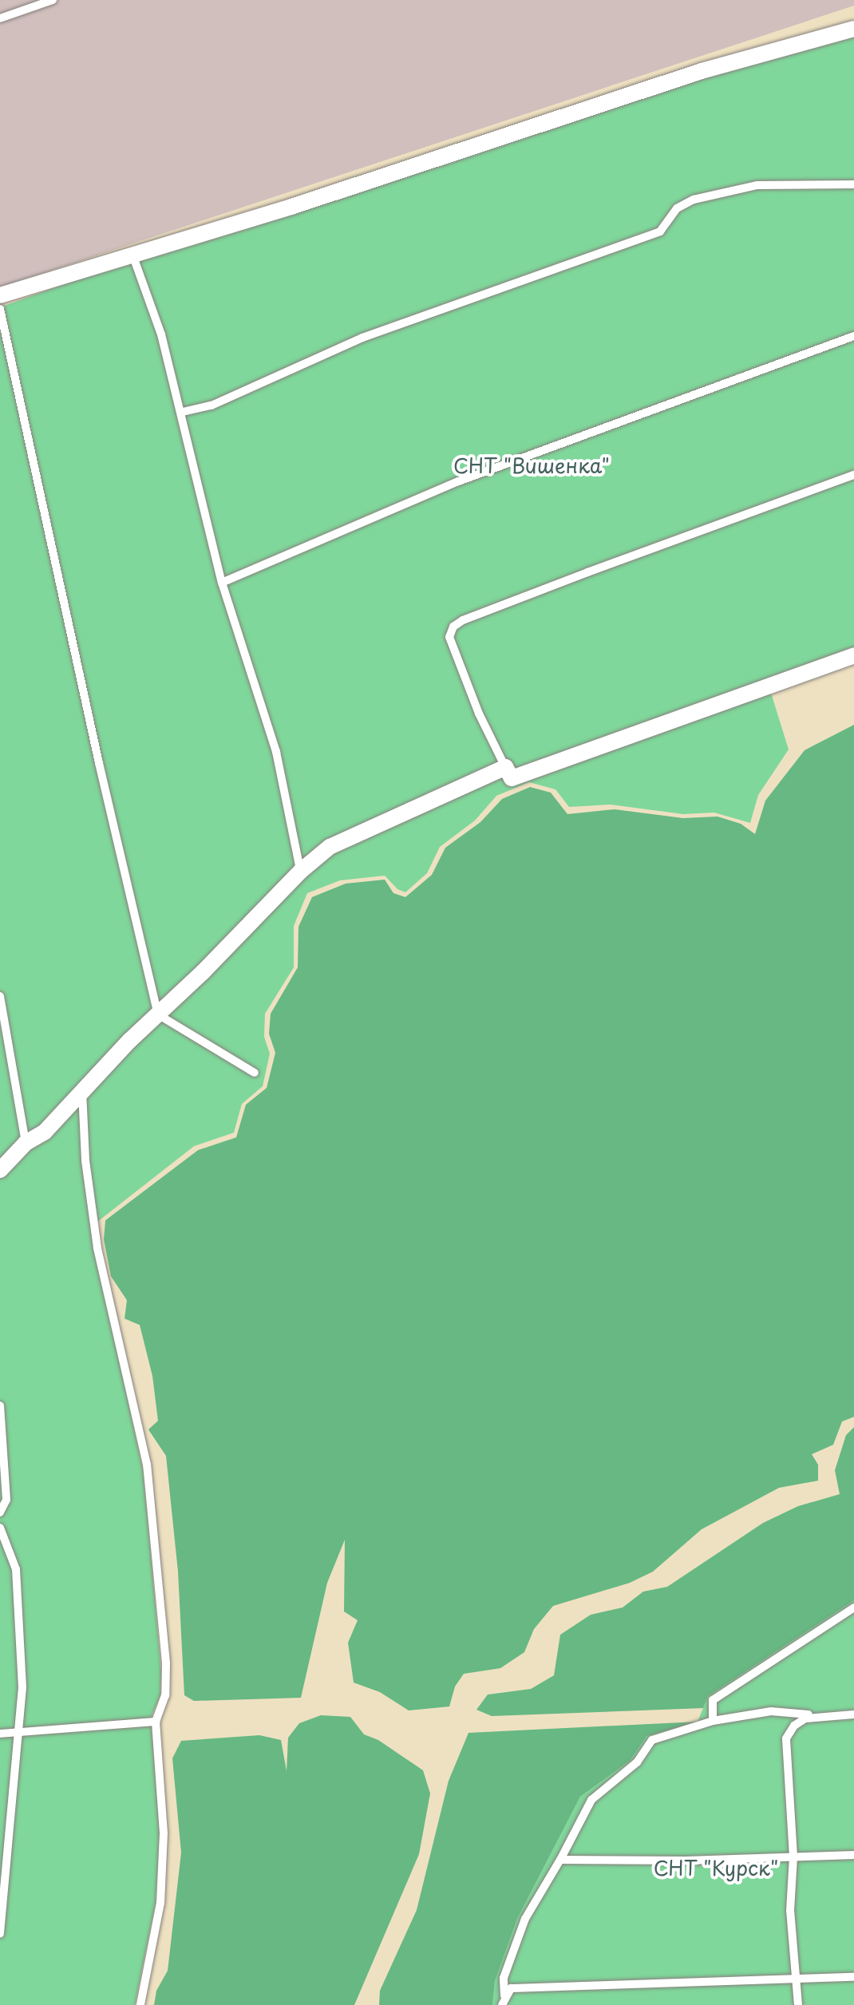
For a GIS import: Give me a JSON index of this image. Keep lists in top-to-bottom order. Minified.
{"parks":["СНТ \"Вишенка\"","СНТ \"Курск\""]}
